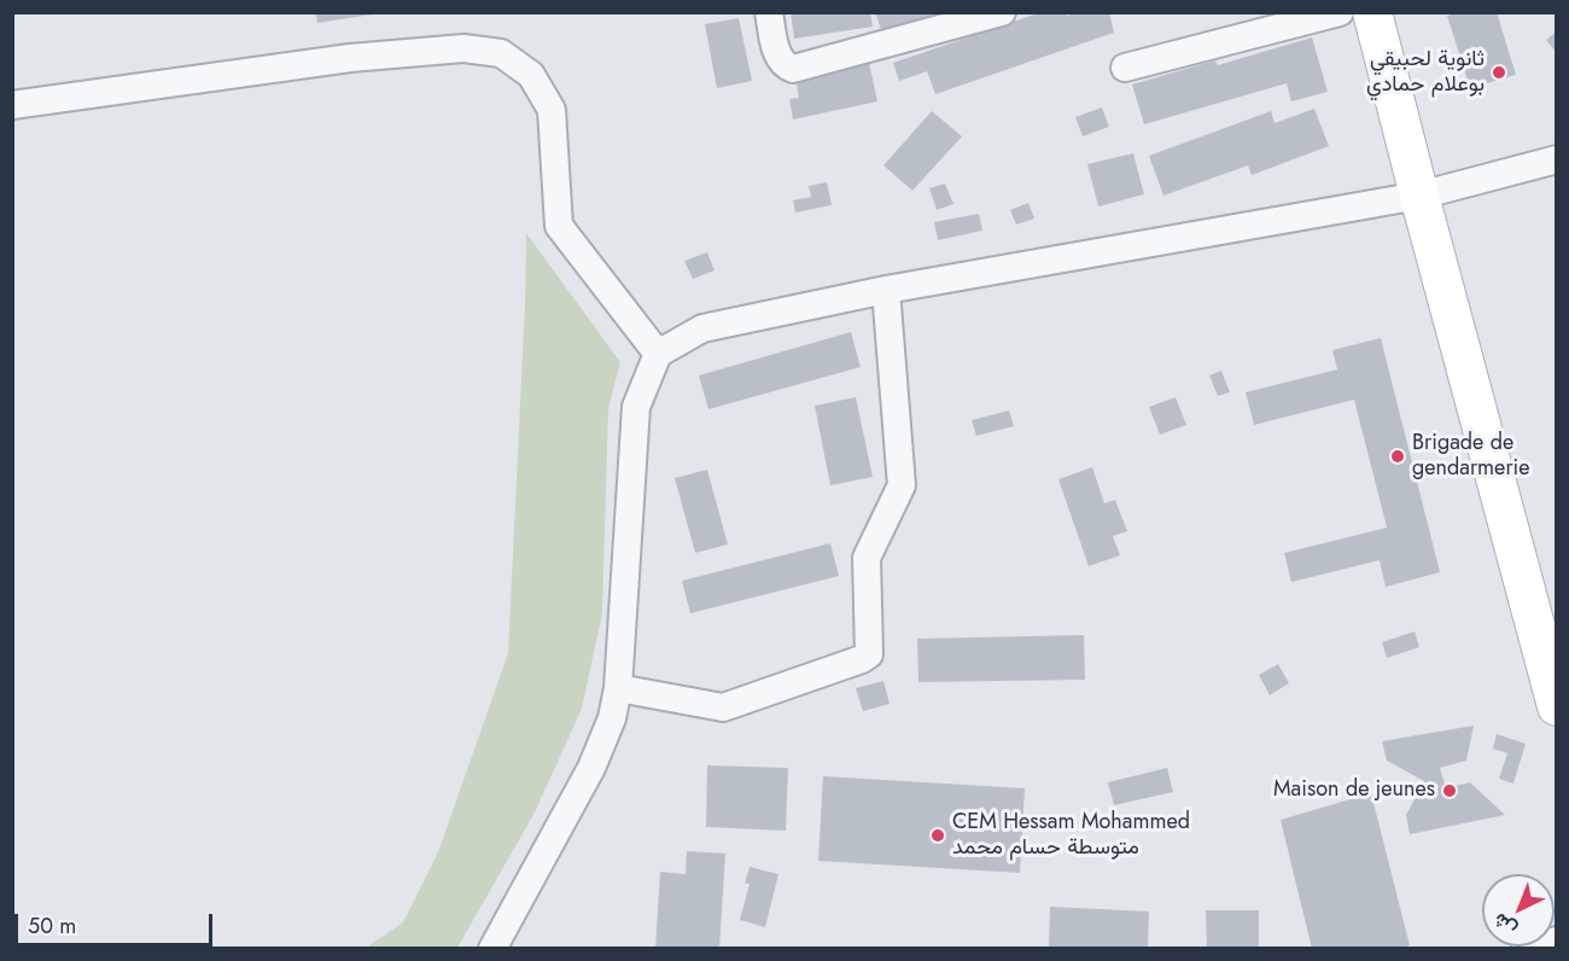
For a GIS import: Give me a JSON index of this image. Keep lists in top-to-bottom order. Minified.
{"places":["ثانوية لحبيقي بوعلام حمادي","Brigade de gendarmerie","Maison de jeunes","CEM Hessam Mohammed متوسطة حسام محمد"],"scale_bar":"50 m","north":"bottom left"}
